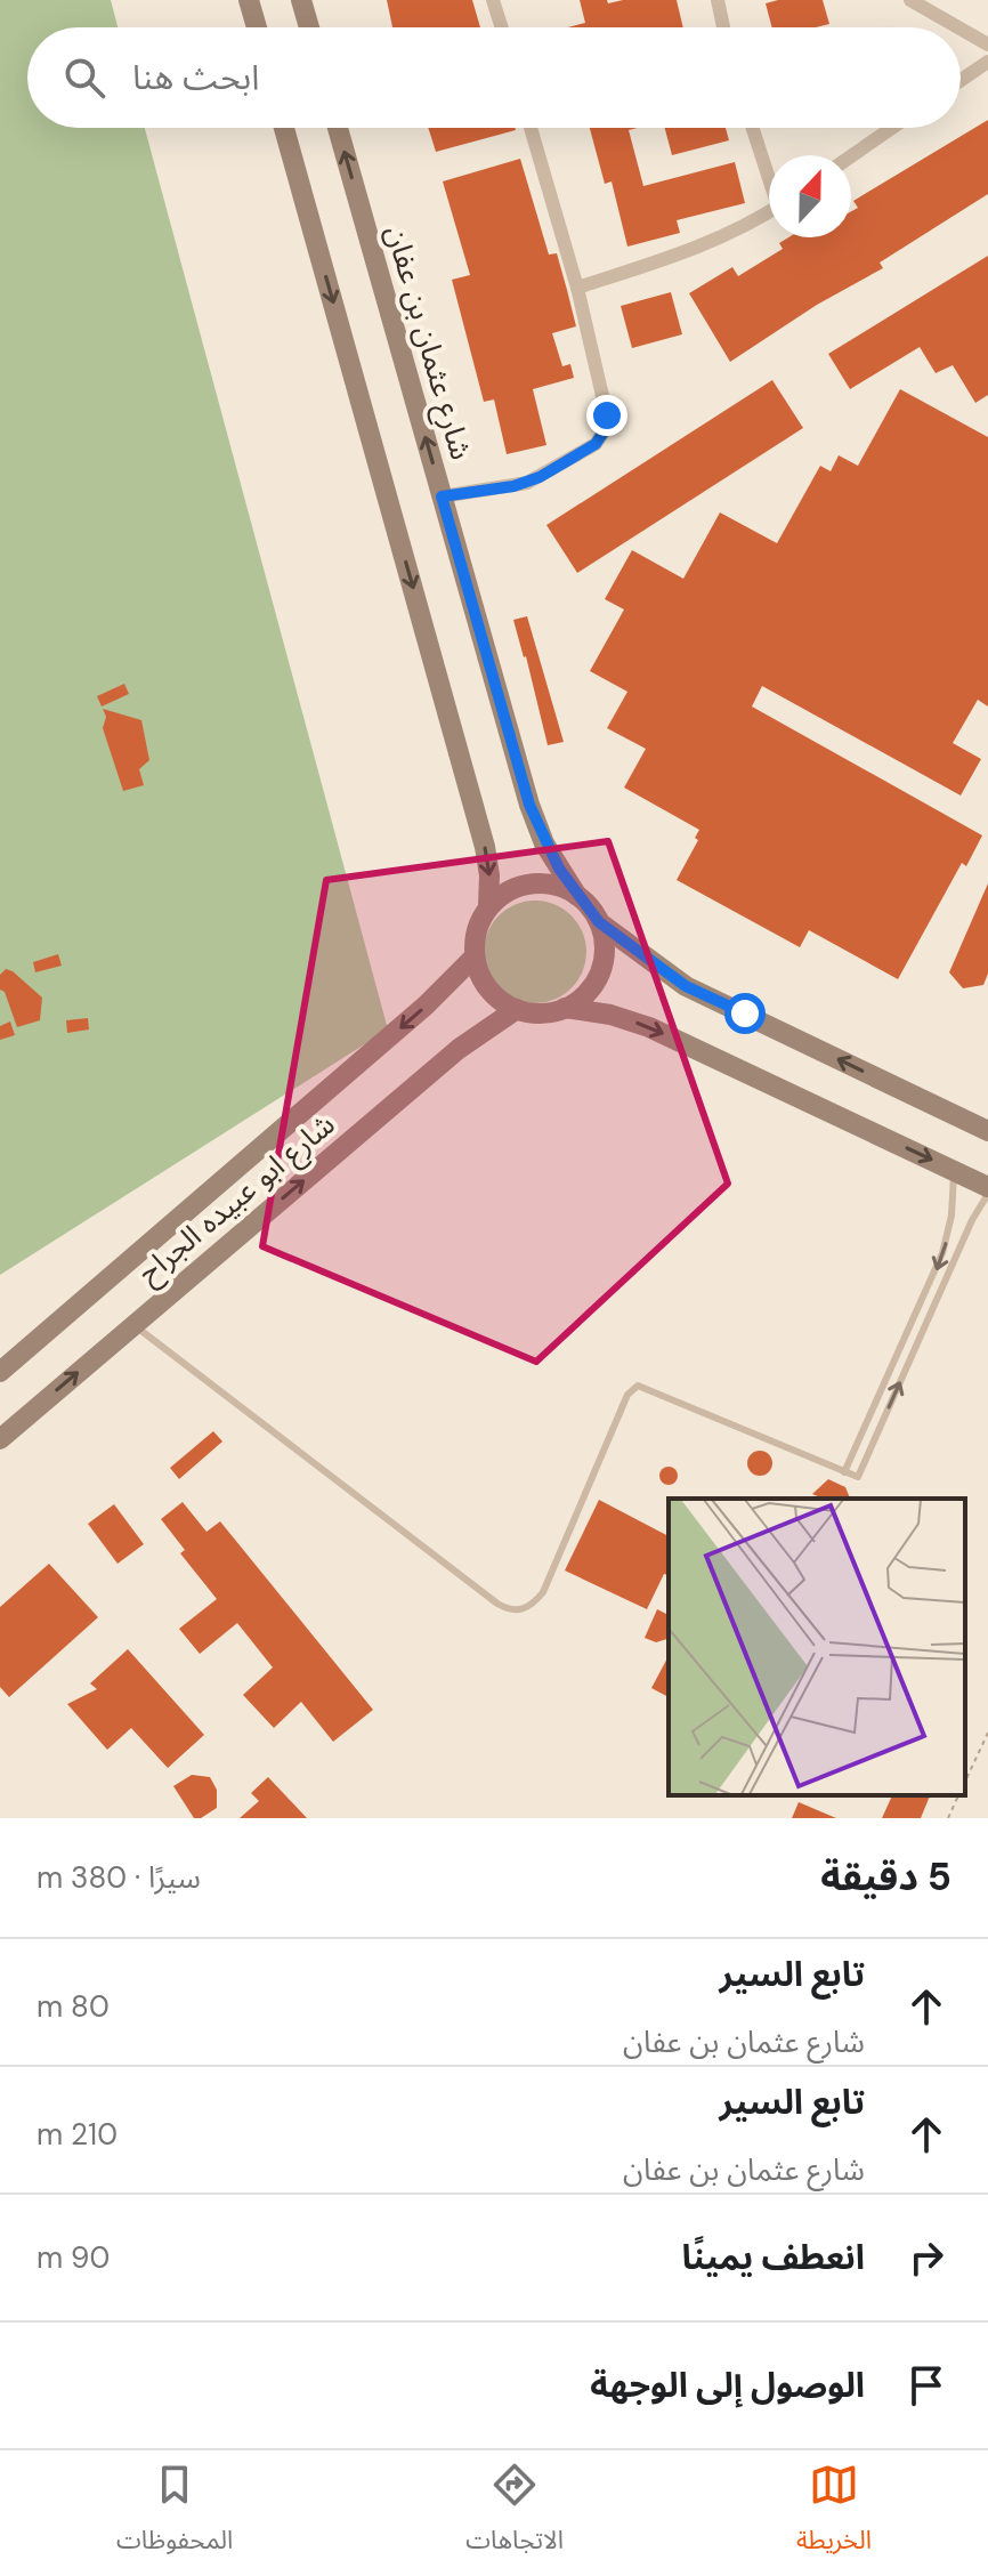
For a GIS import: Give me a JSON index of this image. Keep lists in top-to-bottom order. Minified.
{"streets":{"main road":["شارع عثمان بن عفان","شارع ابو عبيده الجراح"]},"crossings":[["شارع عثمان بن عفان","شارع ابو عبيده الجراح"]],"north":"top","page":{"search":"ابحث هنا","heading":["5 دقيقة","سيرًا · 380 m"],"list":[["تابع السير","شارع عثمان بن عفان","80 m"],["تابع السير","شارع عثمان بن عفان","210 m"],["انعطف يمينًا","90 m"],"الوصول إلى الوجهة"],"nav":["الخريطة","الاتجاهات","المحفوظات"]}}
